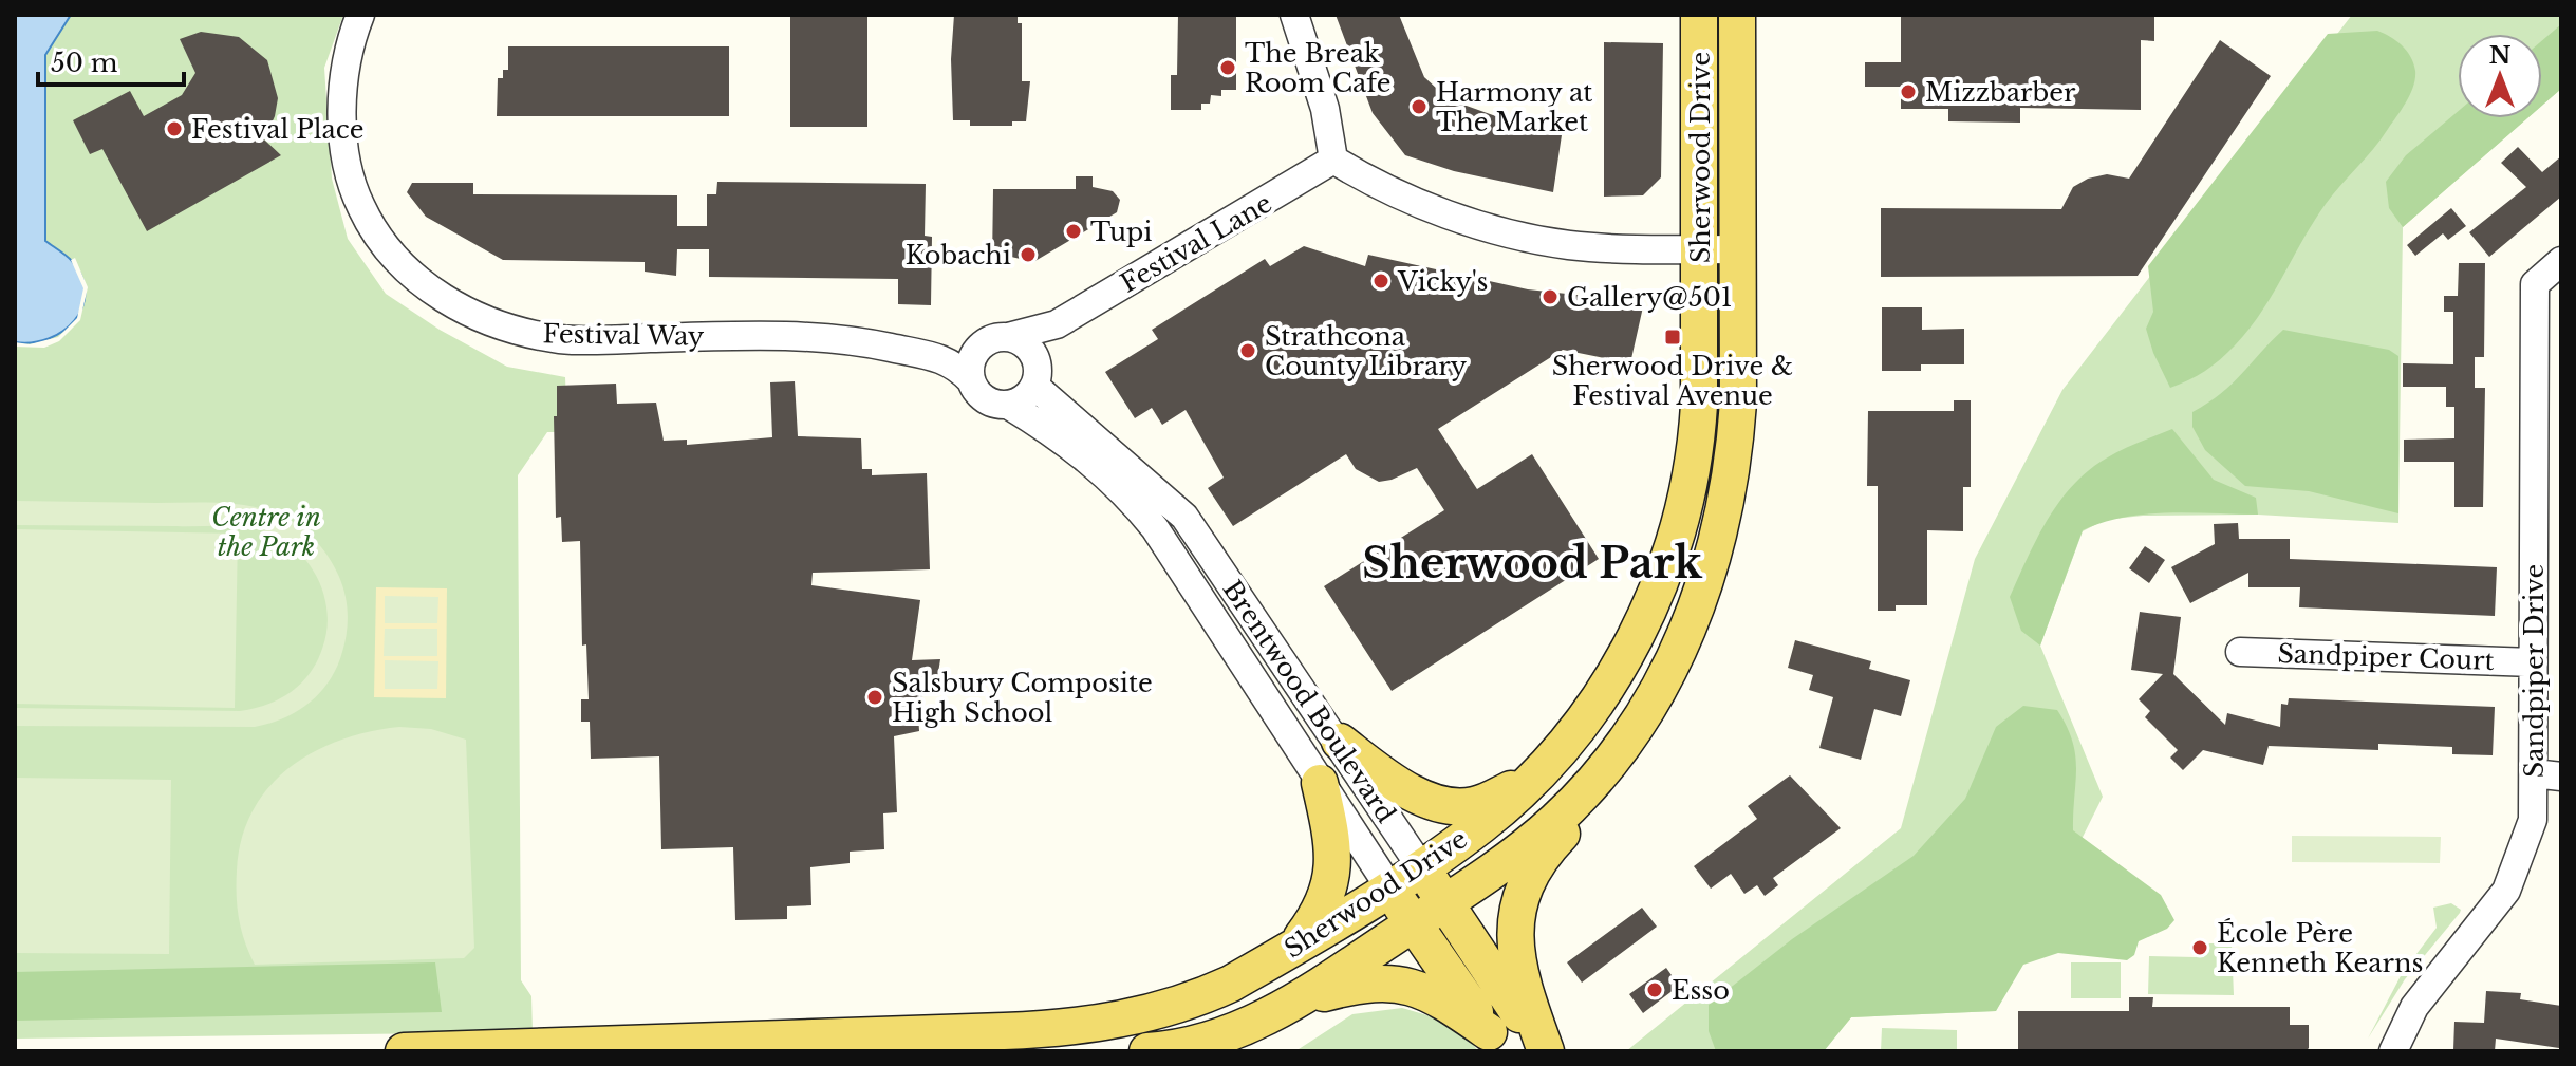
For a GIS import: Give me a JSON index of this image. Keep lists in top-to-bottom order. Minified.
{"streets":{"main road":["Sherwood Drive","Brentwood Boulevard"],"street":["Festival Lane","Festival Way","Sandpiper Court","Sandpiper Drive"]},"crossings":[["Sherwood Drive","Brentwood Boulevard"],["Festival Lane","Festival Way"],["Festival Lane","Brentwood Boulevard"],["Festival Way","Brentwood Boulevard"],["Sandpiper Court","Sandpiper Drive"]],"districts":["Sherwood Park"],"parks":["Centre in the Park"],"places":{"other":["The Break Room Cafe","Mizzbarber","Harmony at The Market","Festival Place","Tupi","Kobachi","Vicky's","Gallery@501","Strathcona County Library","Salsbury Composite High School","École Père Kenneth Kearns","Esso"],"transit":["Sherwood Drive & Festival Avenue"]},"scale_bar":"50 m","north":"top"}
